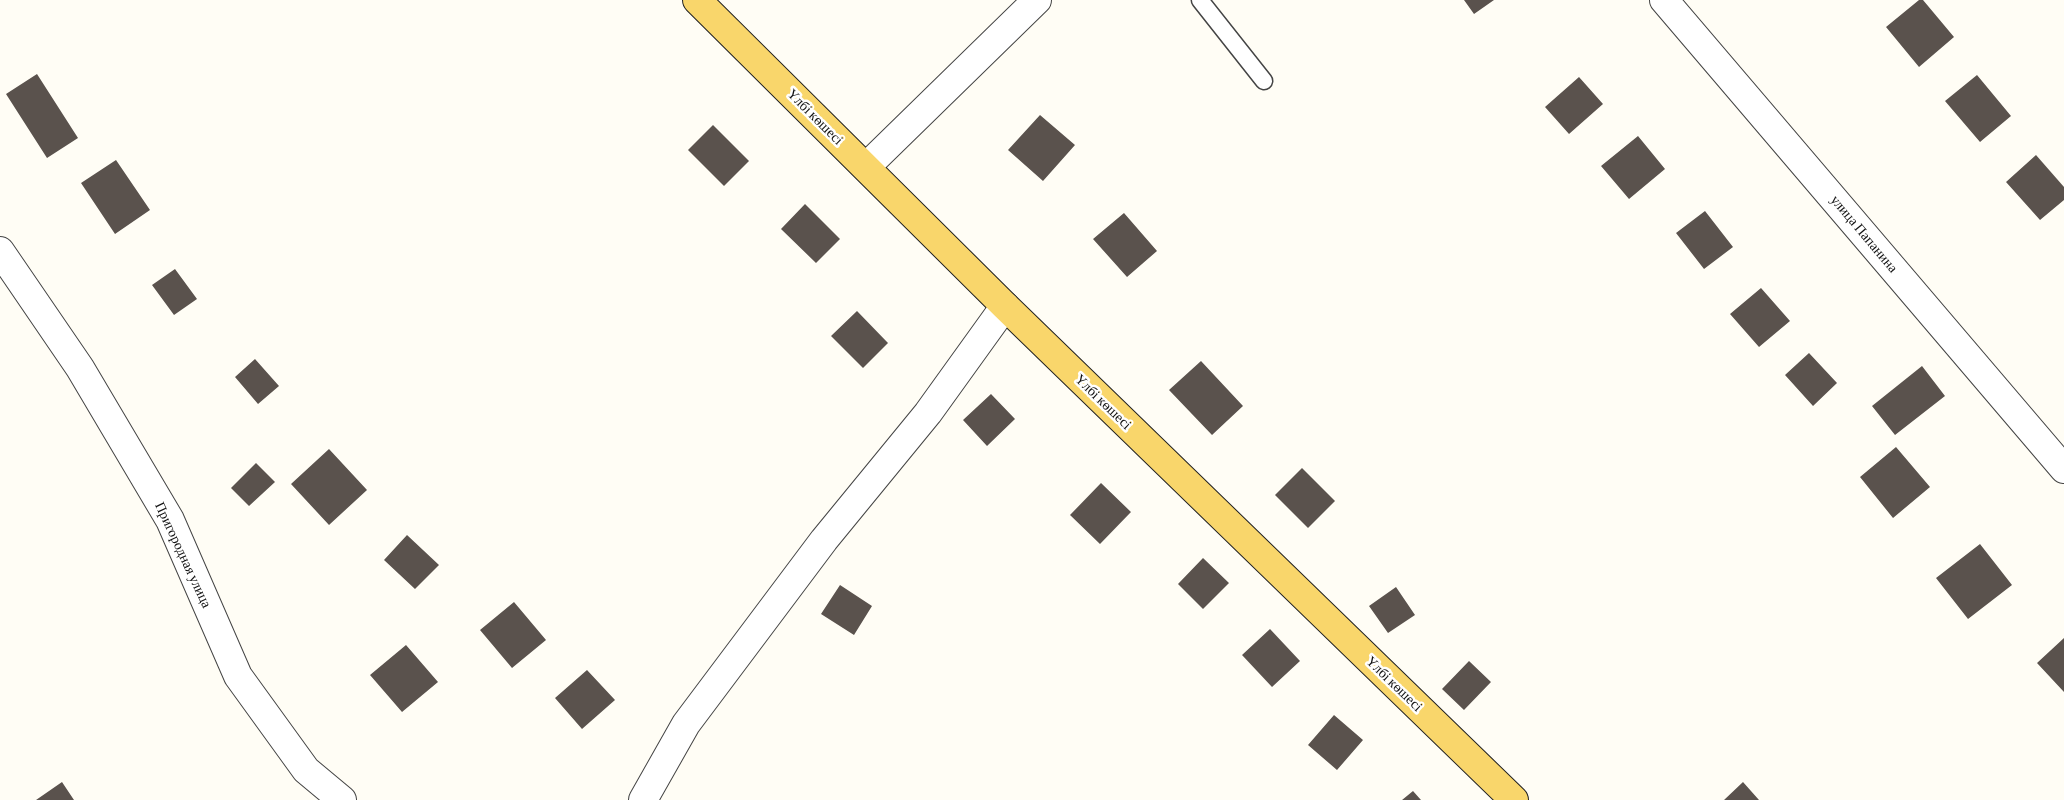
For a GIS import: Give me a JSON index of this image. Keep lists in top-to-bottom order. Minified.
{"streets":{"main road":["Үлбі көшесі"],"street":["улица Папанина","Пригородная улица"]}}
